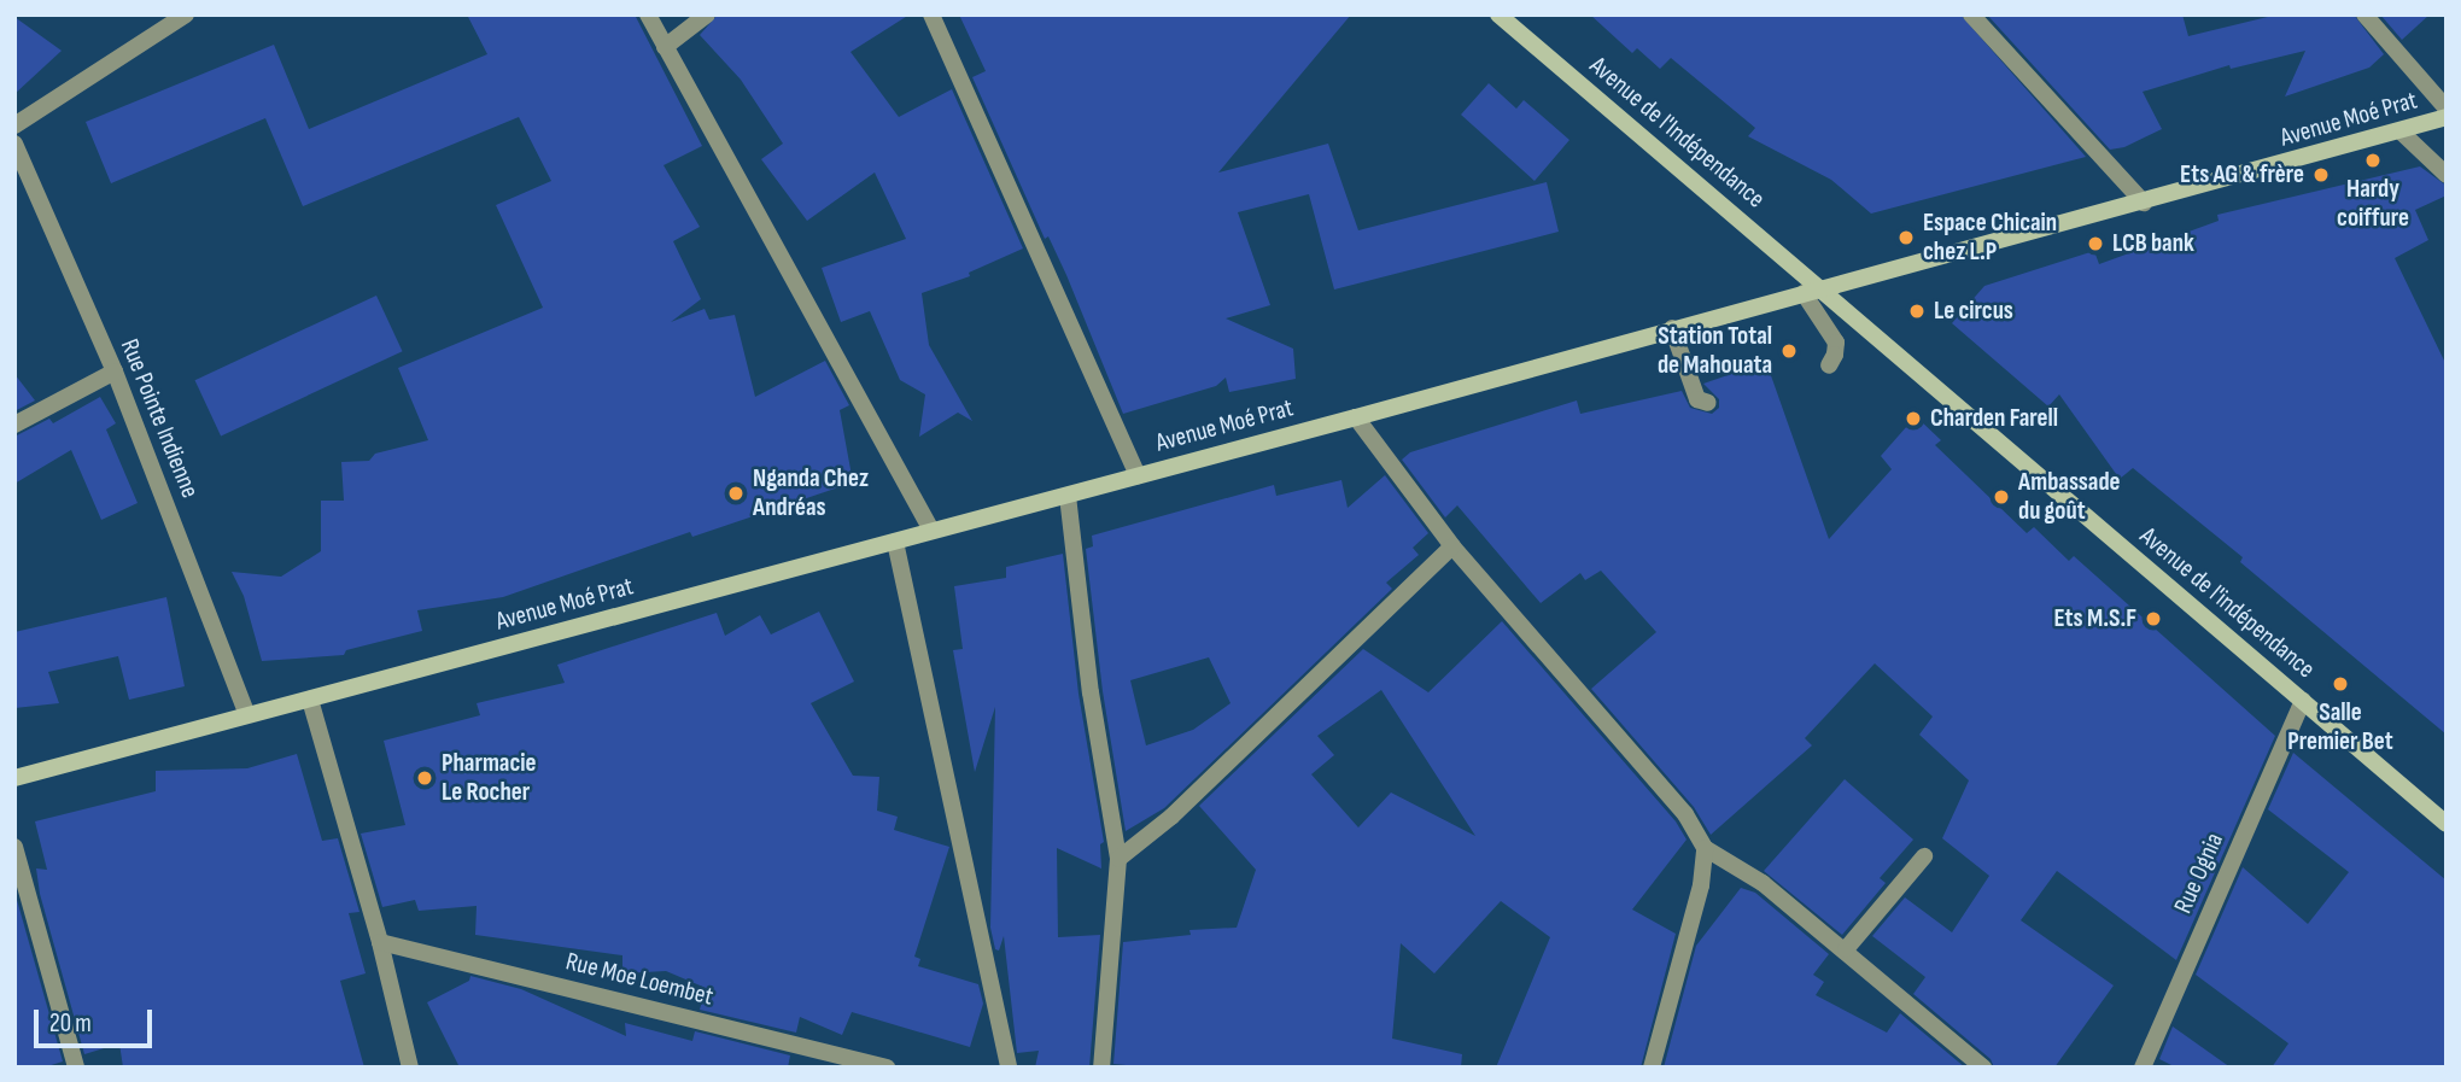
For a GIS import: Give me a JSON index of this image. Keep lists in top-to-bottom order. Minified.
{"streets":{"street":["Avenue Moé Prat","Avenue de l'Indépendance","Rue Pointe Indienne","Avenue de l'indépendance","Rue Ognia","Rue Moe Loembet"]},"crossings":[["Avenue Moé Prat","Avenue de l'Indépendance"],["Avenue Moé Prat","Rue Pointe Indienne"],["Avenue Moé Prat","Avenue de l'indépendance"],["Avenue de l'Indépendance","Avenue de l'indépendance"],["Avenue de l'indépendance","Rue Ognia"]],"places":["Hardy coiffure","Ets AG & frère","Espace Chicain chez L.P","LCB bank","Le circus","Station Total de Mahouata","Charden Farell","Nganda Chez Andréas","Ambassade du goût","Ets M.S.F","Salle Premier Bet","Pharmacie Le Rocher"],"scale_bar":"20 m"}
